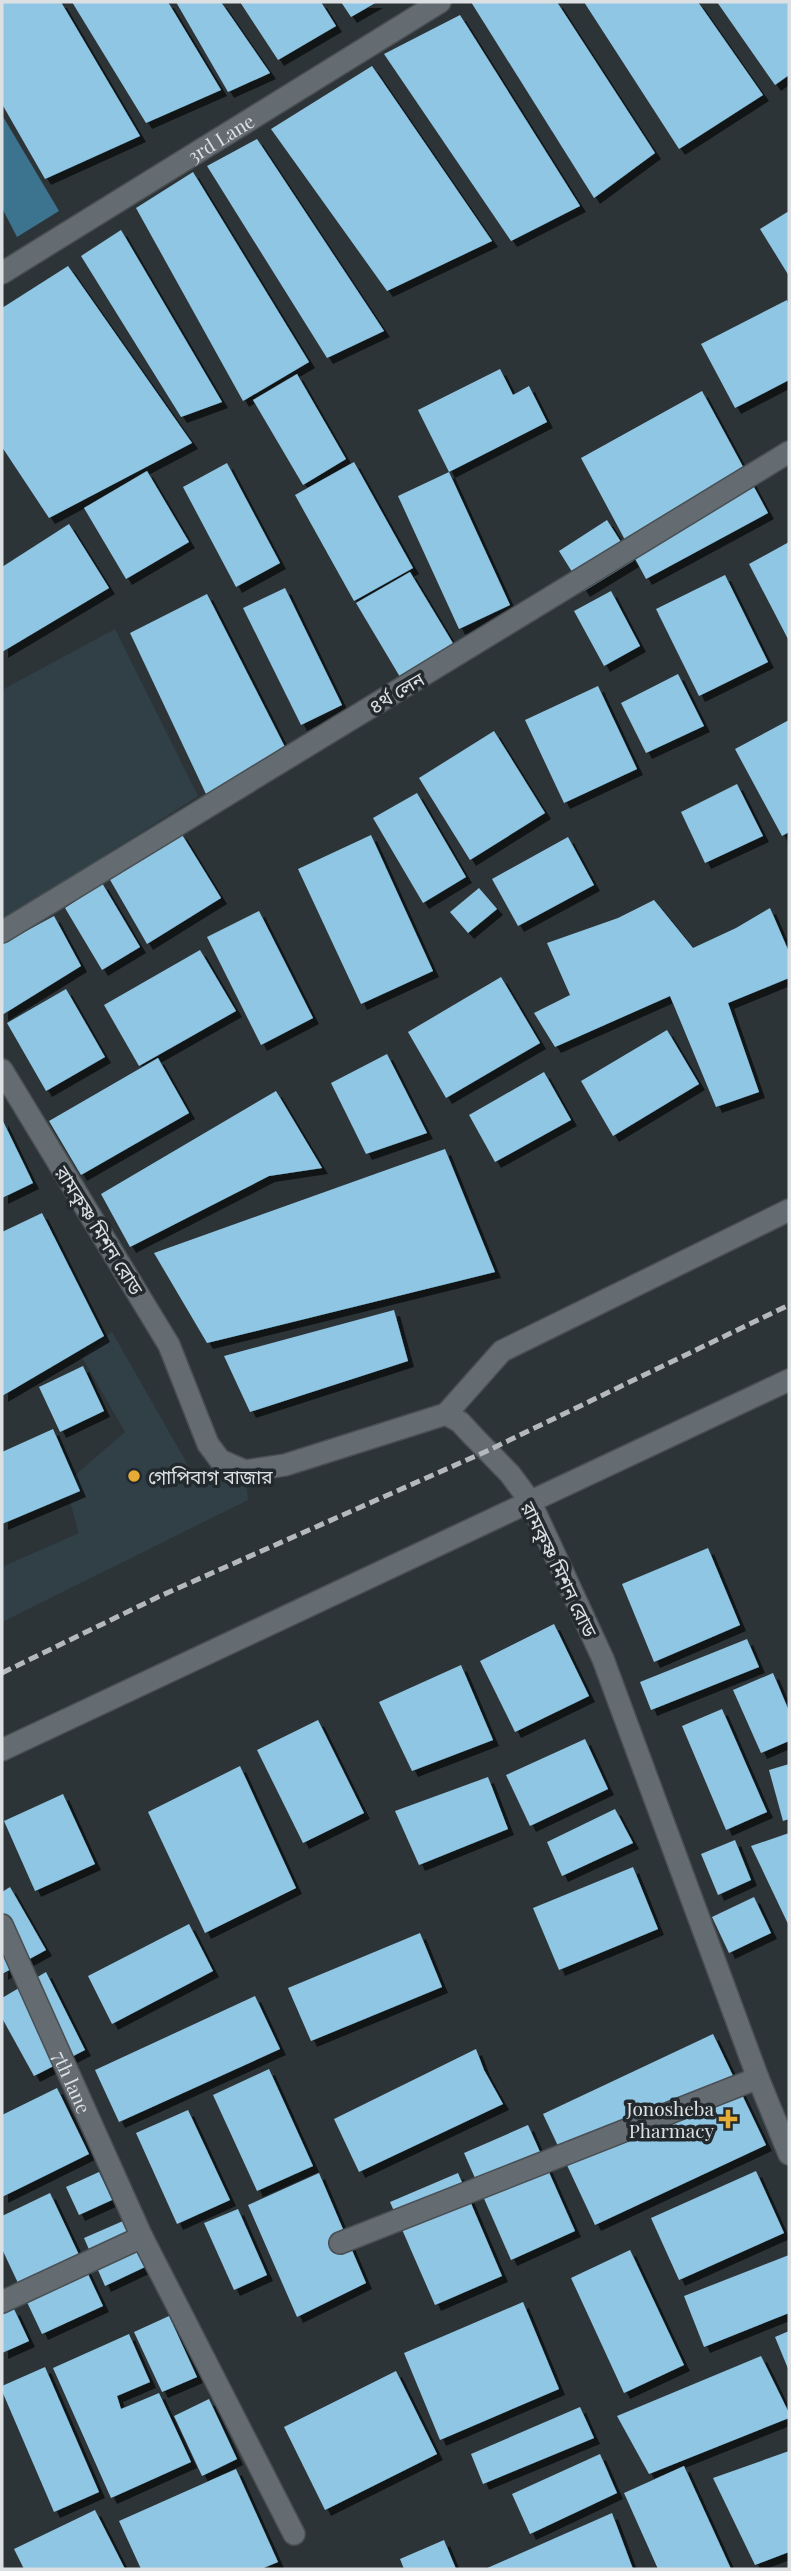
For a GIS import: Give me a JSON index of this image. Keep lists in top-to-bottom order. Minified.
{"streets":{"street":["3rd Lane","৪র্থ লেন","রামকৃষ্ণ মিশন রোড","7th lane"]},"places":{"other":["গোপিবাগ বাজার"],"health":["Jonosheba Pharmacy"]}}
